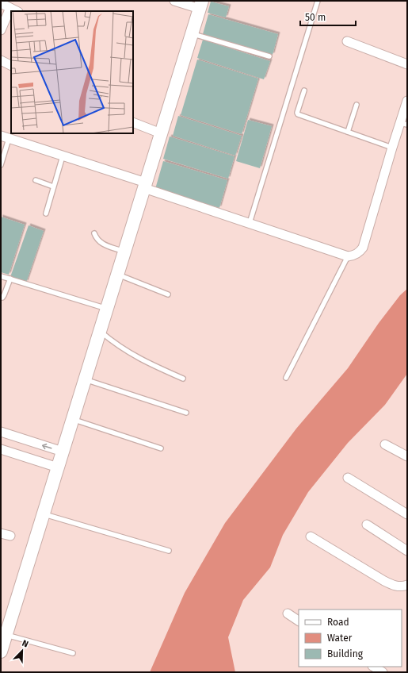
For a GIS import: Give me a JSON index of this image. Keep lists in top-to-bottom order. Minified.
{"legend":["Road","Water","Building"],"scale_bar":"50 m","north":"top right"}
